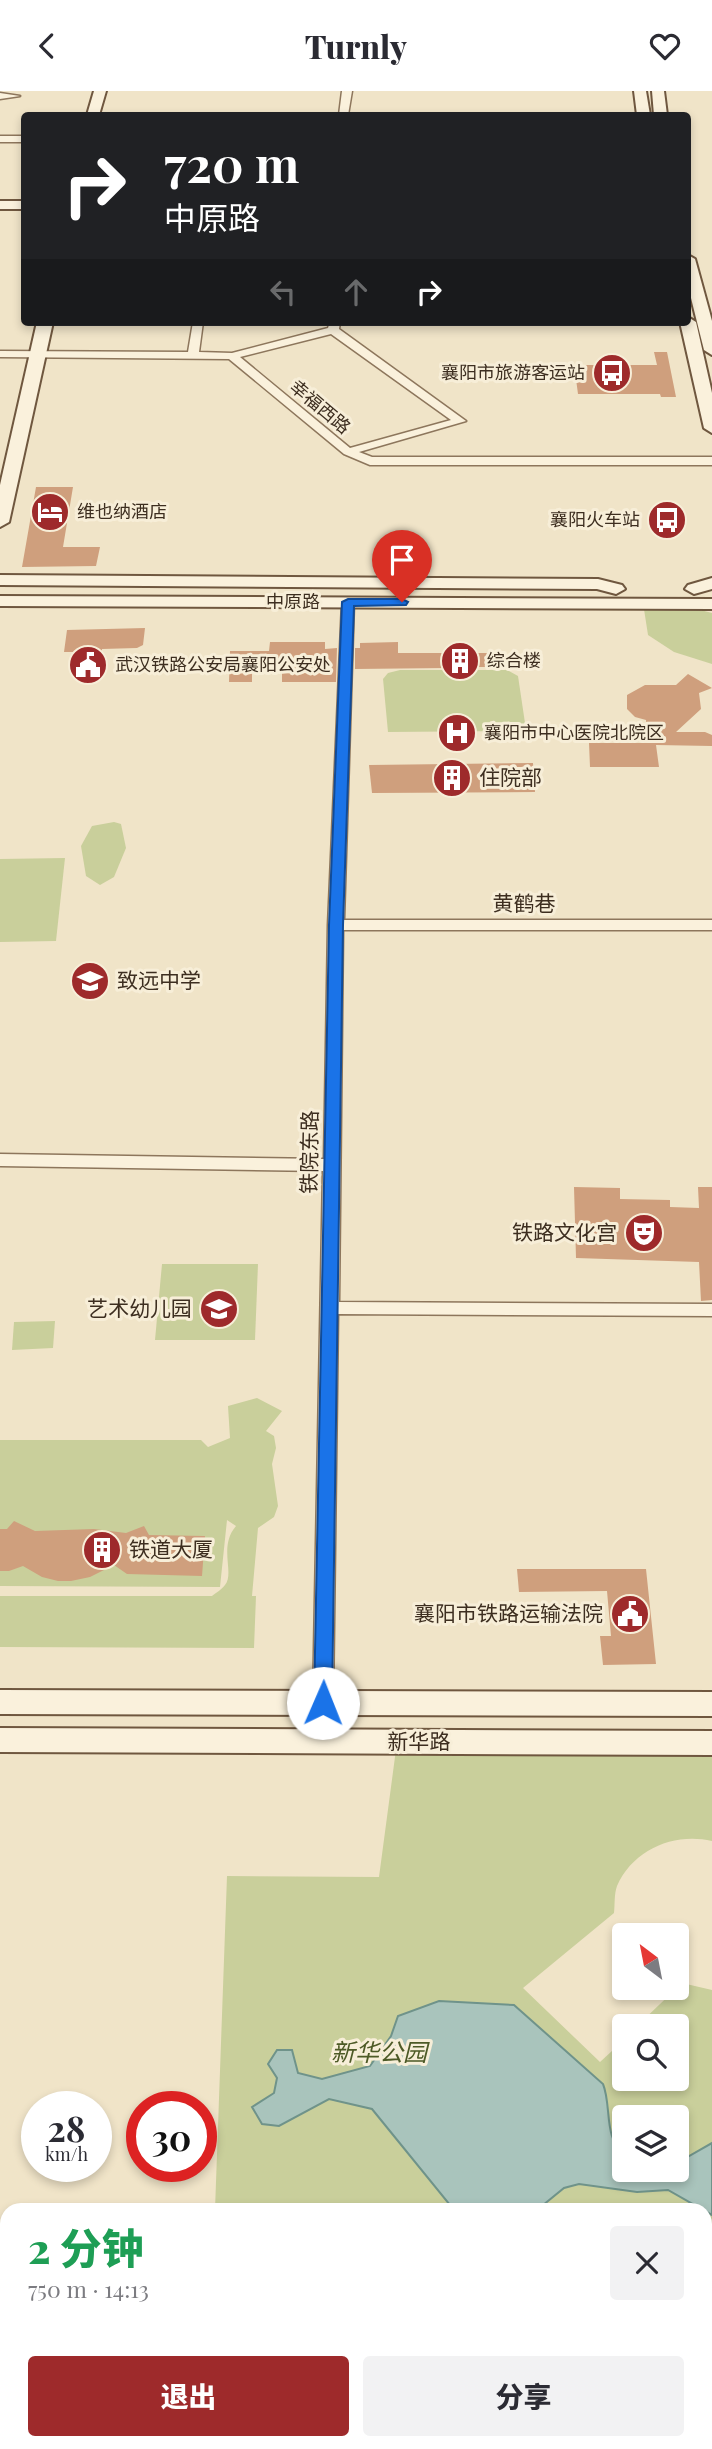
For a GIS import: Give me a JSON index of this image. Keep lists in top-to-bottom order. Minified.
{"streets":{"main road":["中原路","新华路"],"street":["幸福西路","黄鹤巷","铁院东路"]},"crossings":[["中原路","铁院东路"],["黄鹤巷","铁院东路"],["铁院东路","新华路"]],"parks":["新华公园"],"places":{"bus stop":["襄阳市旅游客运站","襄阳火车站"],"hotel":["维也纳酒店"],"building":["综合楼","住院部","铁道大厦"],"public building":["武汉铁路公安局襄阳公安处","襄阳市铁路运输法院"],"hospital":["襄阳市中心医院北院区"],"school or university":["致远中学","艺术幼儿园"],"theatre":["铁路文化宫"]},"north":"top left","page":{"header":"Turnly","turn":["720 m","中原路"],"speed":"28 km/h","limit":"30","heading":["2 分钟","750 m · 14:13"],"buttons":["退出","分享"]}}
